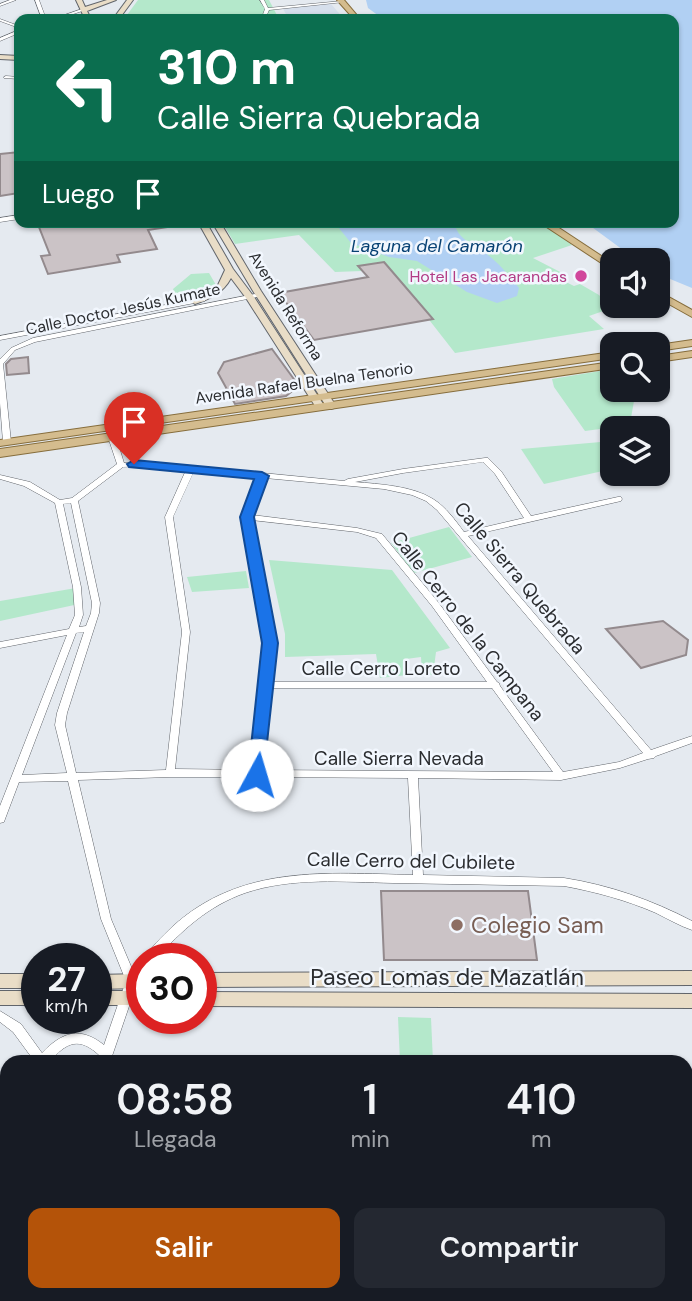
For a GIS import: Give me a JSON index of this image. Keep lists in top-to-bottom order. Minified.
{"streets":{"main road":["Avenida Reforma","Avenida Rafael Buelna Tenorio","Paseo Lomas de Mazatlán"],"street":["Calle Doctor Jesús Kumate","Calle Sierra Quebrada","Calle Cerro de la Campana","Calle Cerro Loreto","Calle Sierra Nevada","Calle Cerro del Cubilete"]},"crossings":[["Avenida Reforma","Calle Doctor Jesús Kumate"],["Avenida Reforma","Avenida Rafael Buelna Tenorio"],["Calle Doctor Jesús Kumate","Avenida Rafael Buelna Tenorio"],["Calle Sierra Quebrada","Calle Sierra Nevada"],["Calle Cerro de la Campana","Calle Cerro Loreto"],["Calle Cerro de la Campana","Calle Sierra Nevada"]],"water":["Laguna del Camarón"],"places":["Hotel Las Jacarandas","Colegio Sam"],"page":{"turn":["310 m","Calle Sierra Quebrada"],"then":"Luego","speed":"27 km/h","limit":"30","eta":["08:58","Llegada","1","min","410","m"],"buttons":["Salir","Compartir"]}}
